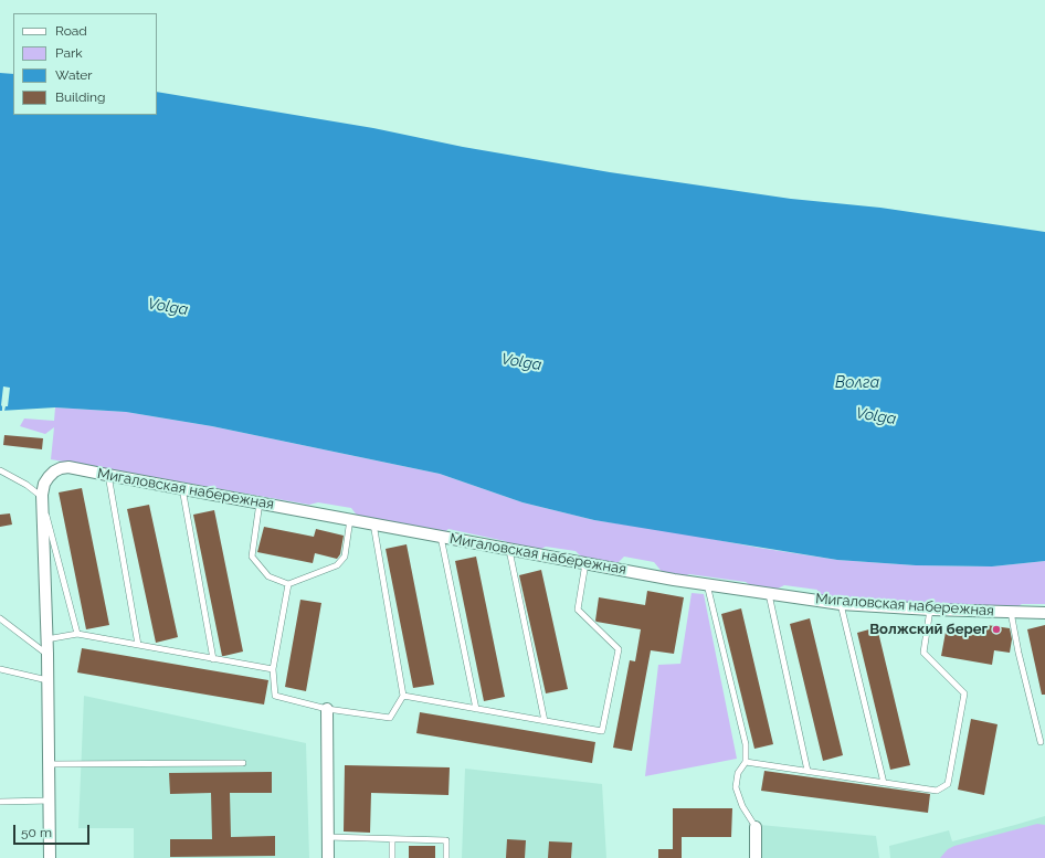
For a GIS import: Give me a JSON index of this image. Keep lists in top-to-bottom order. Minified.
{"streets":{"street":["Мигаловская набережная"]},"water":["Volga","Волга"],"places":["Волжский берег"],"legend":["Road","Park","Water","Building"],"scale_bar":"50 m"}
